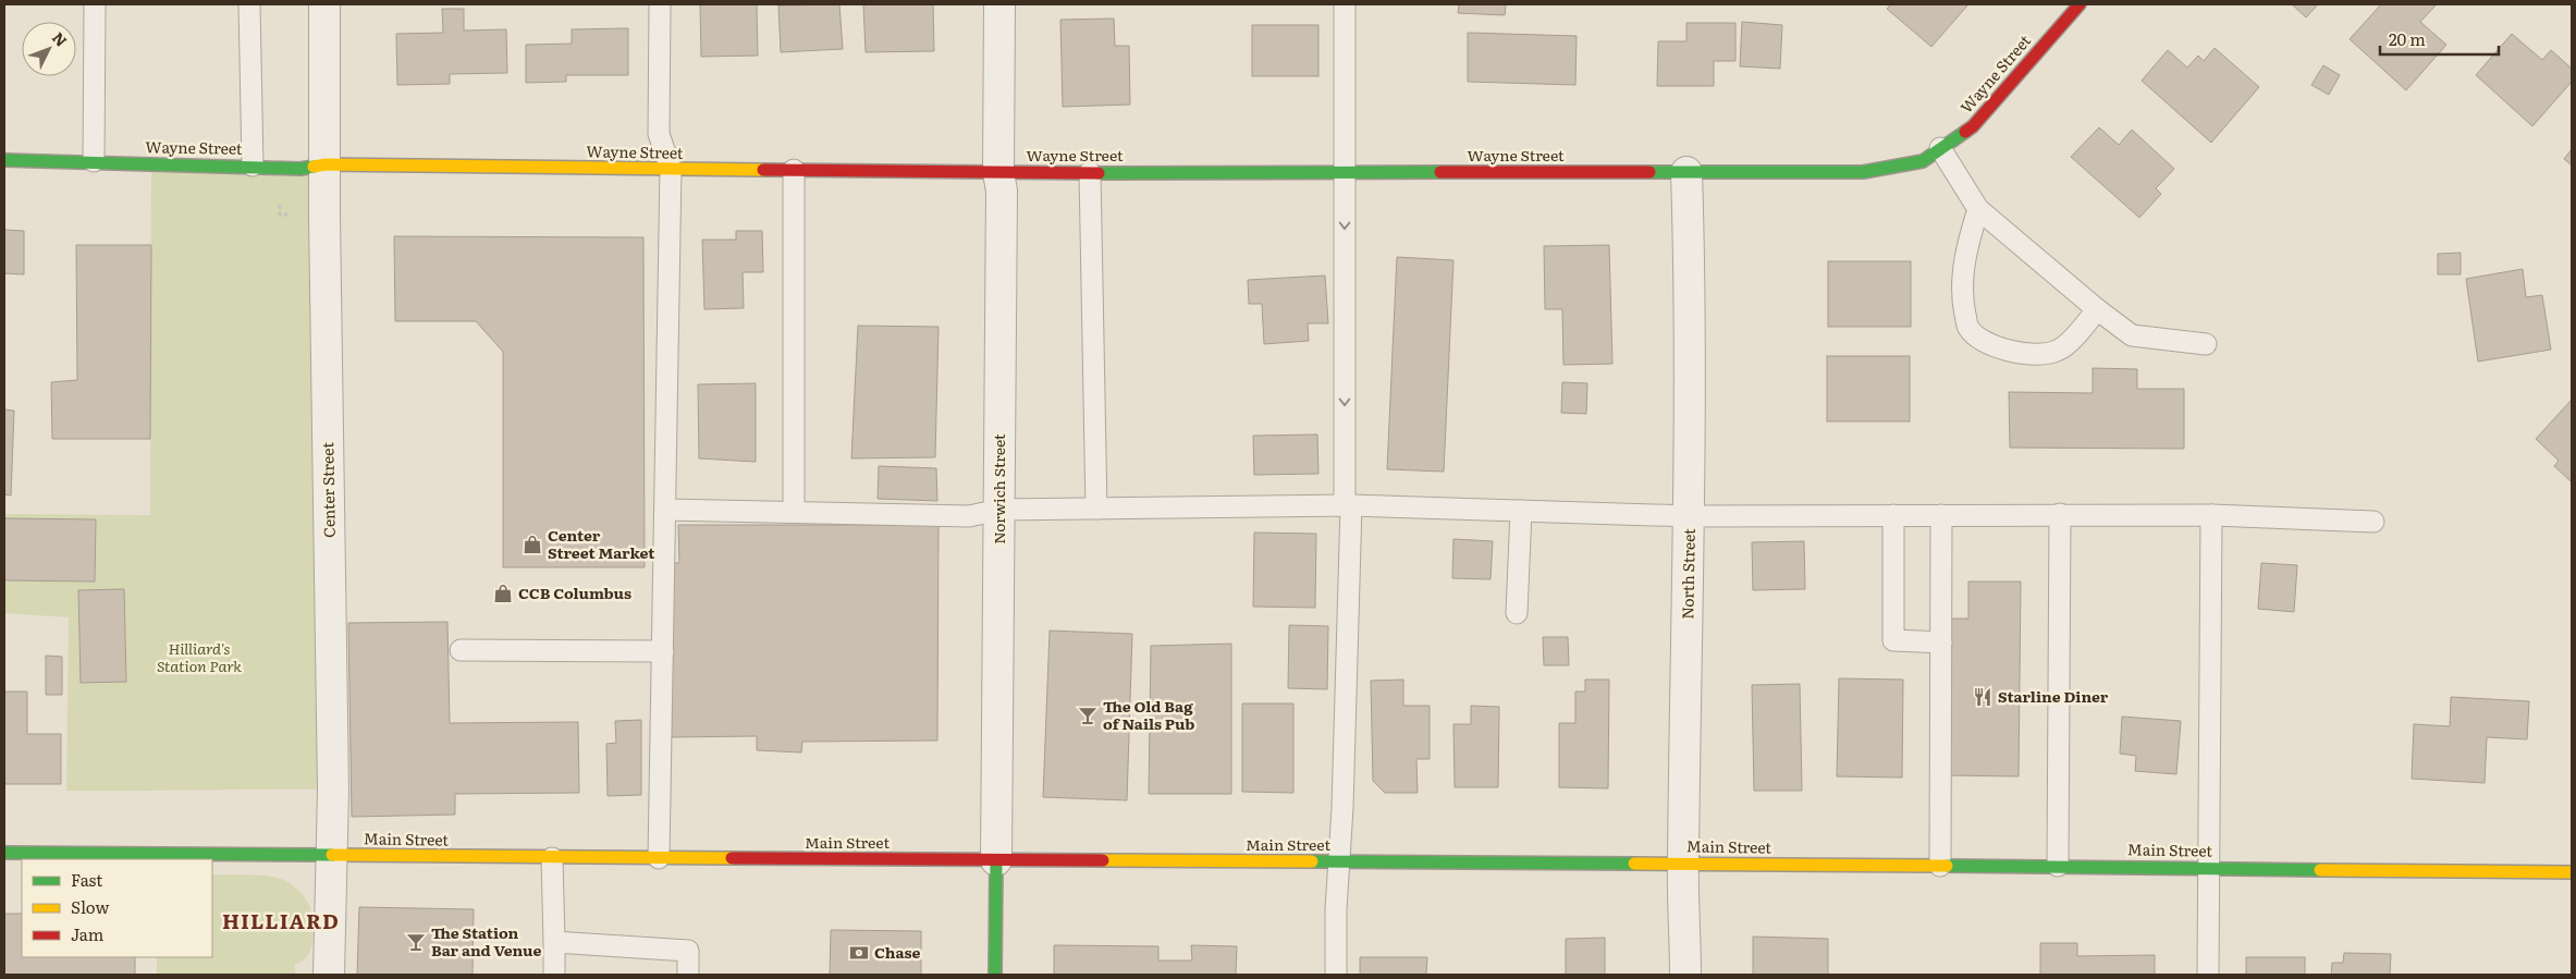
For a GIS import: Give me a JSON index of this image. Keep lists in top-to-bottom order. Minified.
{"streets":{"main road":["Wayne Street","Norwich Street","Main Street"],"street":["Center Street","North Street"]},"crossings":[["Wayne Street","Norwich Street"],["Wayne Street","Center Street"],["Wayne Street","North Street"],["Norwich Street","Main Street"],["Center Street","Main Street"],["North Street","Main Street"]],"districts":["HILLIARD"],"parks":["Hilliard's Station Park"],"places":{"shop":["Center Street Market","CCB Columbus"],"restaurant":["Starline Diner"],"bar":["The Old Bag of Nails Pub","The Station Bar and Venue"],"bank":["Chase"]},"legend":["Fast","Slow","Jam"],"scale_bar":"20 m","north":"top right"}
